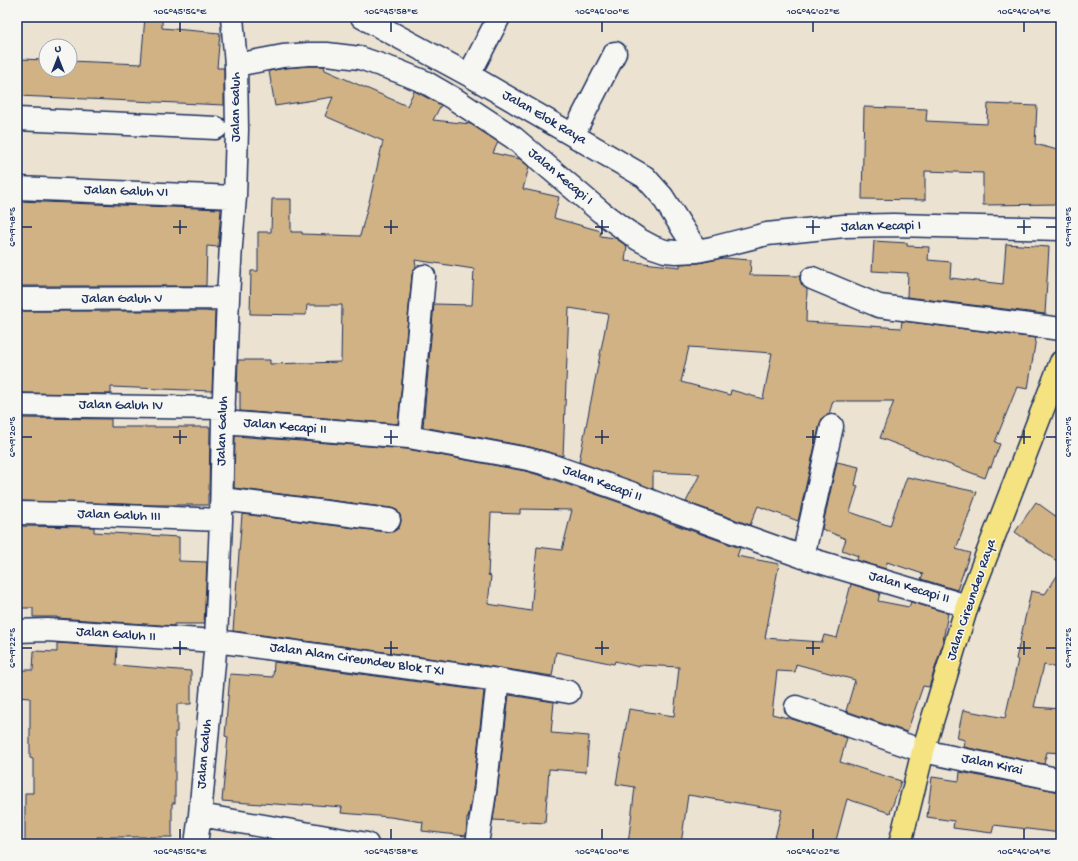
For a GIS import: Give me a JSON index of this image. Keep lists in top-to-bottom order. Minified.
{"streets":{"main road":["Jalan Cireundeu Raya"],"street":["Jalan Galuh","Jalan Elok Raya","Jalan Kecapi I","Jalan Galuh VI","Jalan Galuh V","Jalan Galuh IV","Jalan Kecapi II","Jalan Galuh III","Jalan Galuh II","Jalan Alam Cireundeu Blok T XI","Jalan Kirai"]},"crossings":[["Jalan Galuh","Jalan Kecapi I"],["Jalan Galuh","Jalan Galuh VI"],["Jalan Galuh","Jalan Galuh V"],["Jalan Galuh","Jalan Galuh IV"],["Jalan Galuh","Jalan Kecapi II"],["Jalan Galuh","Jalan Galuh III"],["Jalan Galuh","Jalan Galuh II"],["Jalan Galuh","Jalan Alam Cireundeu Blok T XI"],["Jalan Elok Raya","Jalan Kecapi I"],["Jalan Galuh IV","Jalan Kecapi II"],["Jalan Kecapi II","Jalan Cireundeu Raya"],["Jalan Cireundeu Raya","Jalan Kirai"],["Jalan Galuh II","Jalan Alam Cireundeu Blok T XI"]],"north":"top","coordinates":["106°45'56\"E","106°45'58\"E","106°46'00\"E","106°46'02\"E","106°46'04\"E","6°19'18\"S","6°19'20\"S","6°19'22\"S"]}
